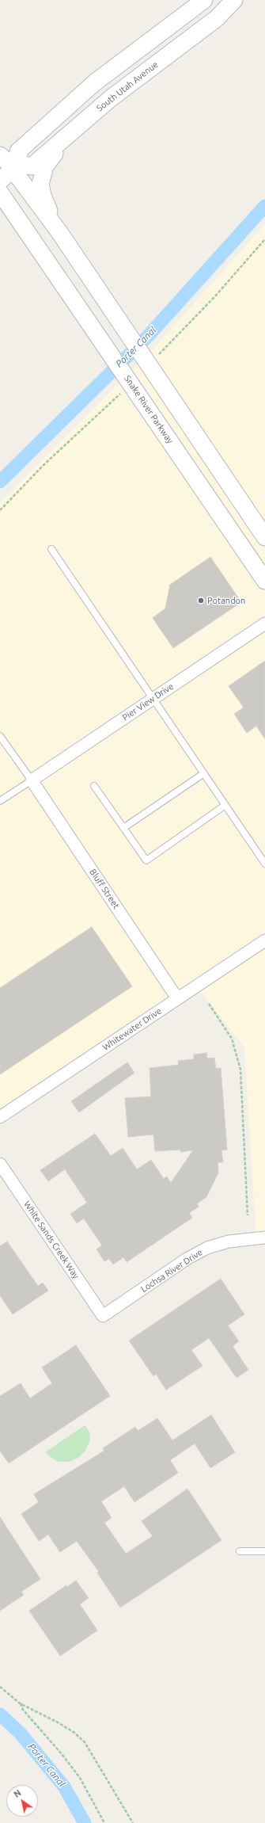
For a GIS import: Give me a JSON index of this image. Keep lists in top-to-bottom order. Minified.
{"streets":{"street":["South Utah Avenue","Snake River Parkway","Pier View Drive","Bluff Street","Whitewater Drive","White Sands Creek Way","Lochsa River Drive"]},"crossings":[["Pier View Drive","Bluff Street"],["Bluff Street","Whitewater Drive"],["White Sands Creek Way","Lochsa River Drive"]],"water":["Porter Canal"],"places":["Potandon"],"north":"top left"}
